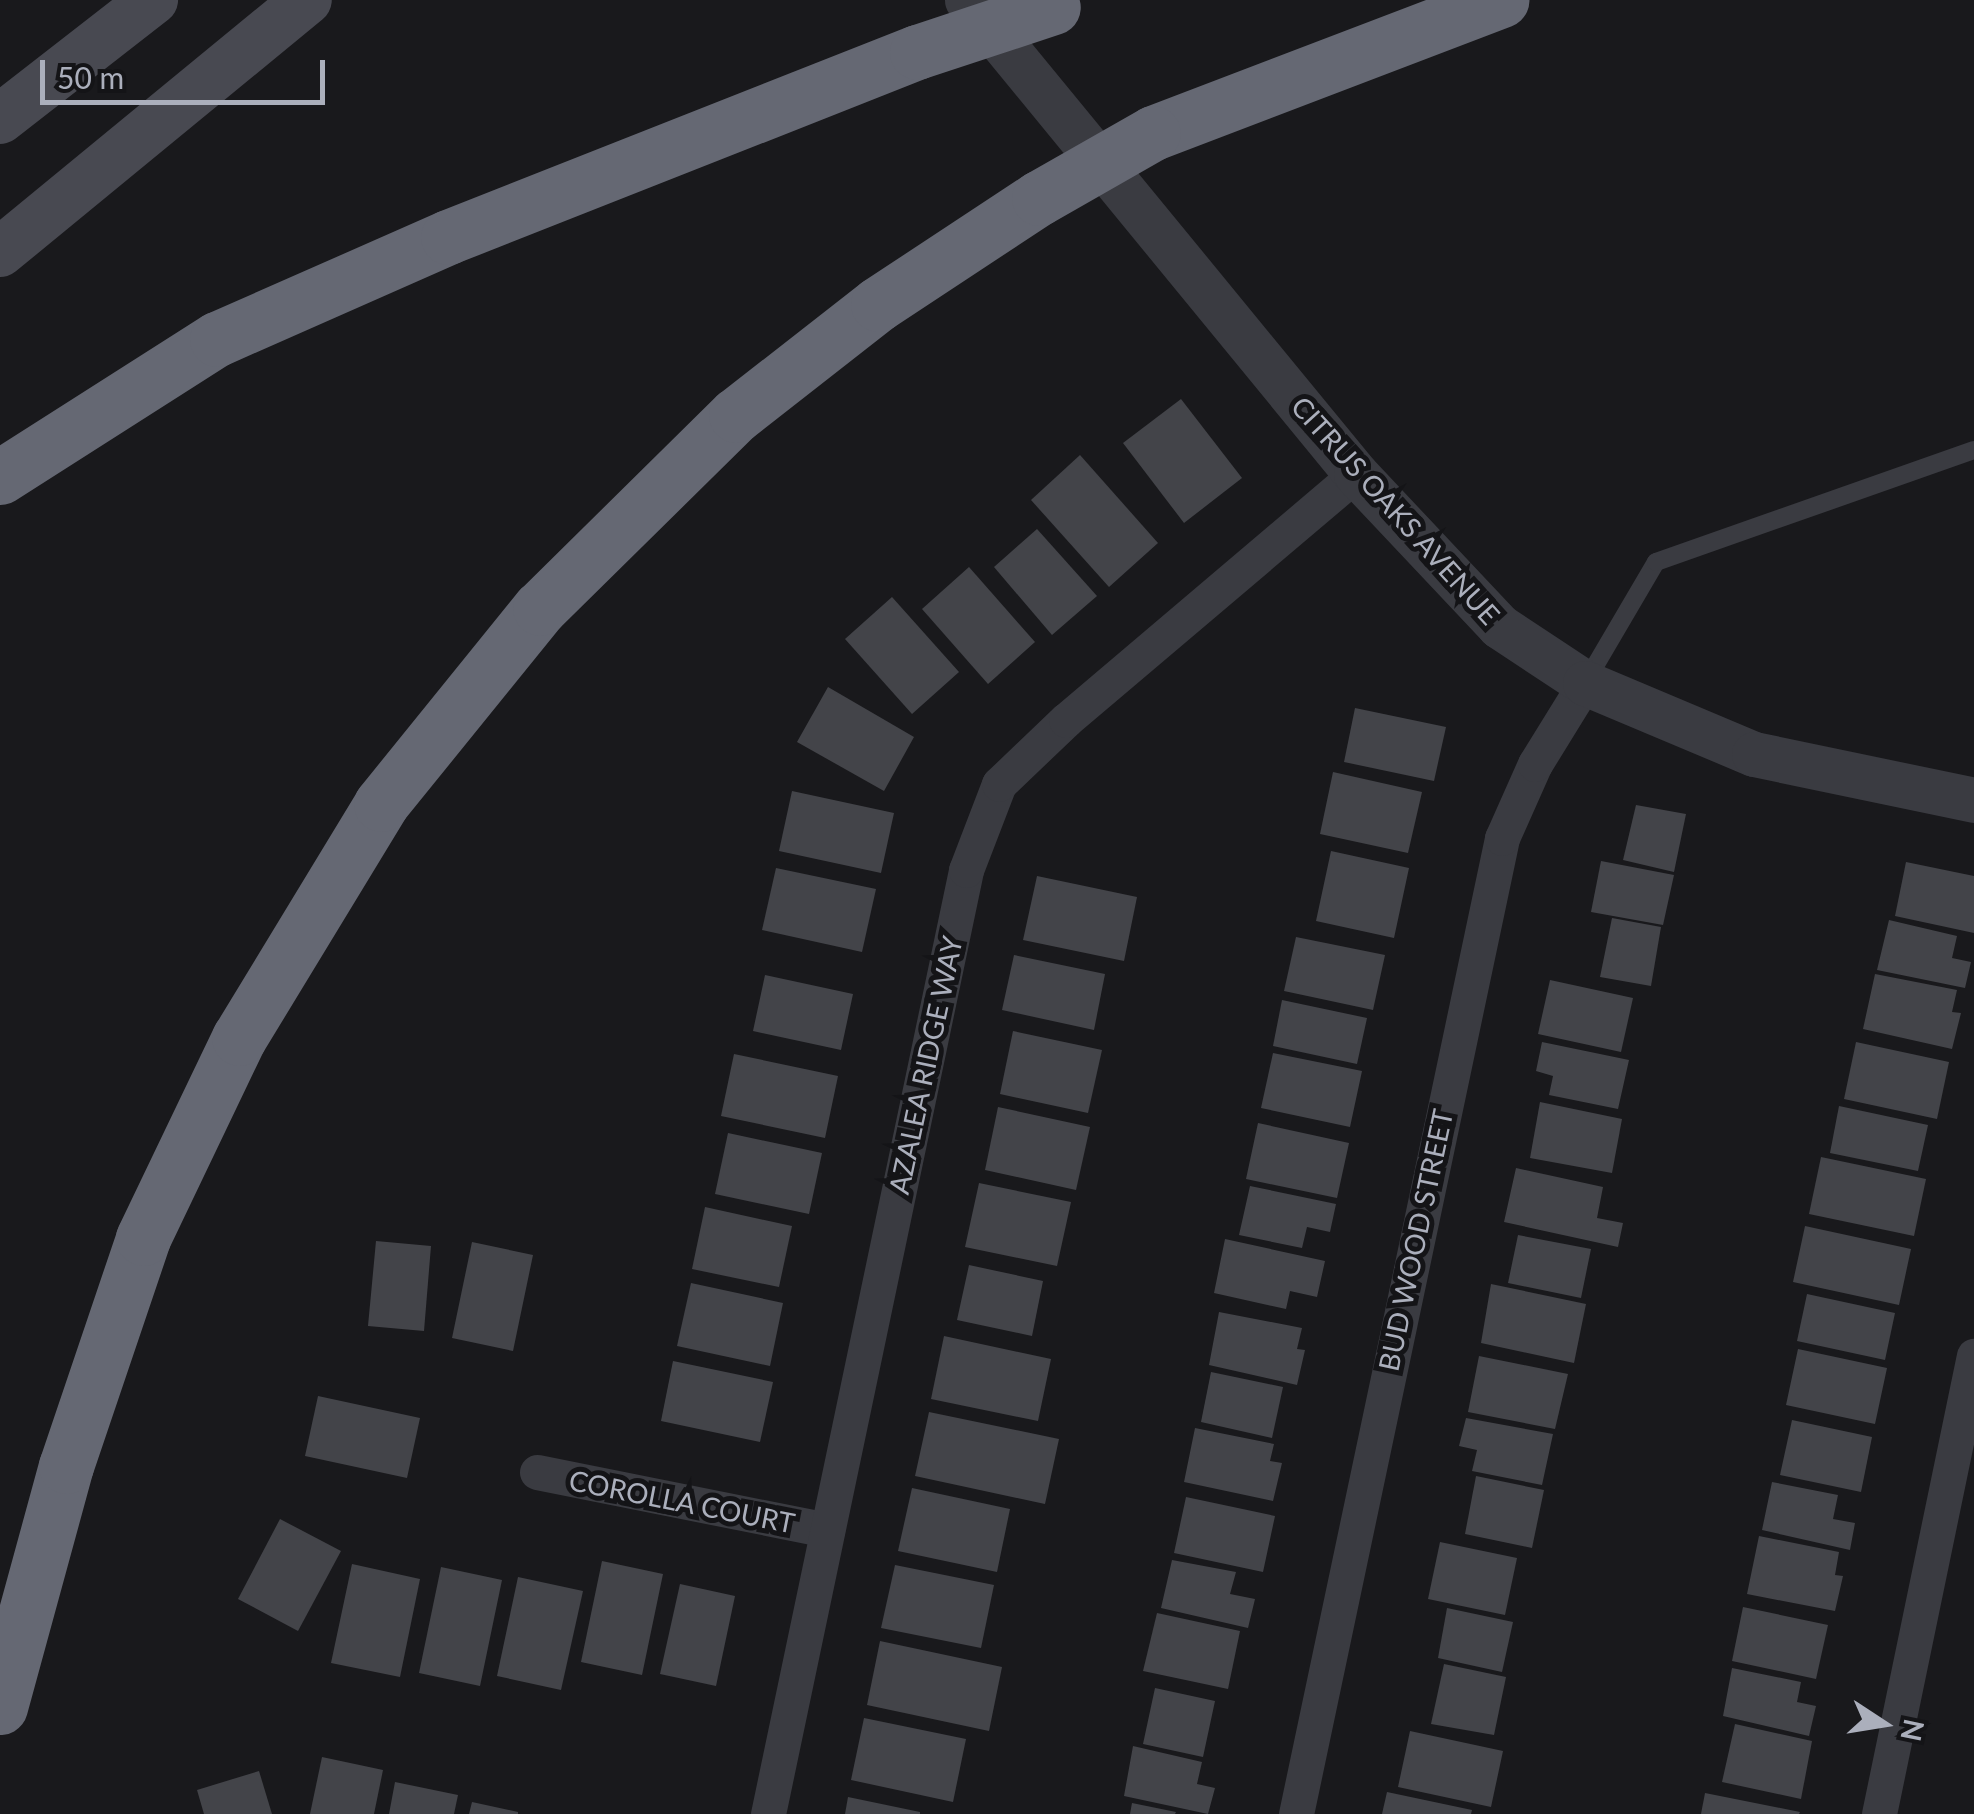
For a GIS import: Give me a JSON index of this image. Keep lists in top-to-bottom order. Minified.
{"streets":{"street":["CITRUS OAKS AVENUE","AZALEA RIDGE WAY","BUD WOOD STREET","COROLLA COURT"]},"crossings":[["CITRUS OAKS AVENUE","AZALEA RIDGE WAY"],["CITRUS OAKS AVENUE","BUD WOOD STREET"],["AZALEA RIDGE WAY","COROLLA COURT"]],"scale_bar":"50 m","north":"right"}
